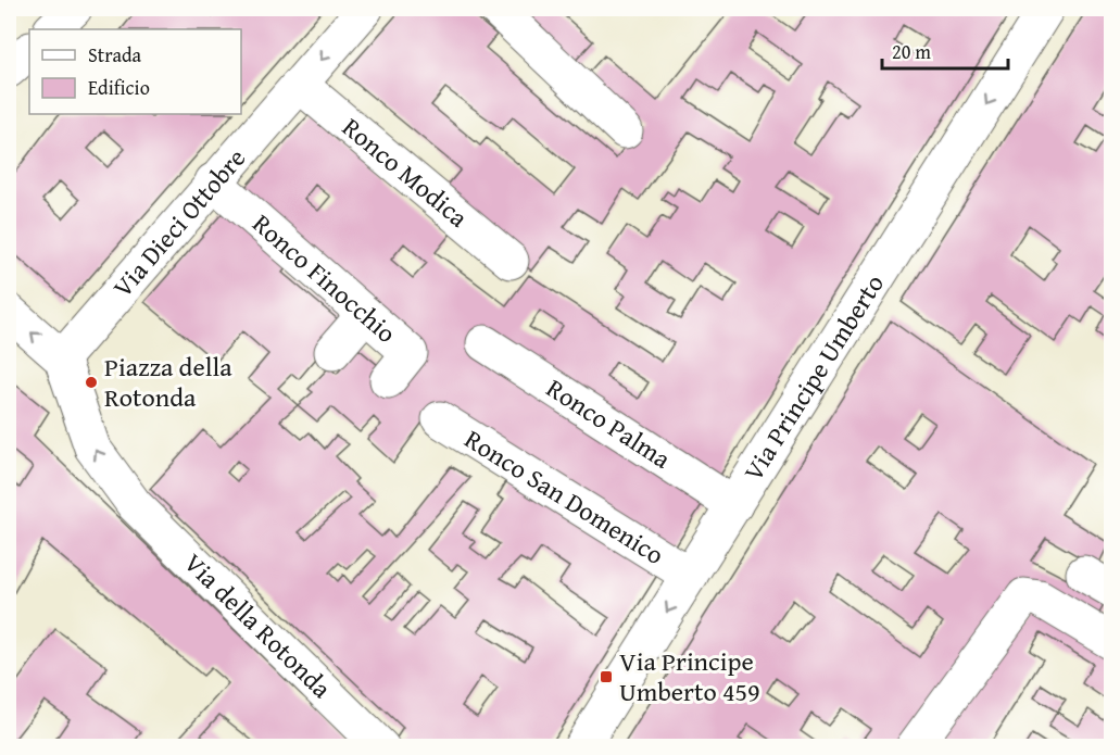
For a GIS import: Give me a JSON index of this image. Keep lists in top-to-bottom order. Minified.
{"streets":{"street":["Ronco Modica","Via Dieci Ottobre","Ronco Finocchio","Via Principe Umberto","Ronco Palma","Ronco San Domenico","Via della Rotonda"]},"crossings":[["Ronco Modica","Via Dieci Ottobre"],["Via Dieci Ottobre","Ronco Finocchio"],["Via Dieci Ottobre","Via della Rotonda"],["Via Principe Umberto","Ronco Palma"],["Via Principe Umberto","Ronco San Domenico"]],"one_way":["Via Principe Umberto","Via della Rotonda"],"places":{"other":["Piazza della Rotonda"],"transit":["Via Principe Umberto 459"]},"legend":["Strada","Edificio"],"scale_bar":"20 m"}
